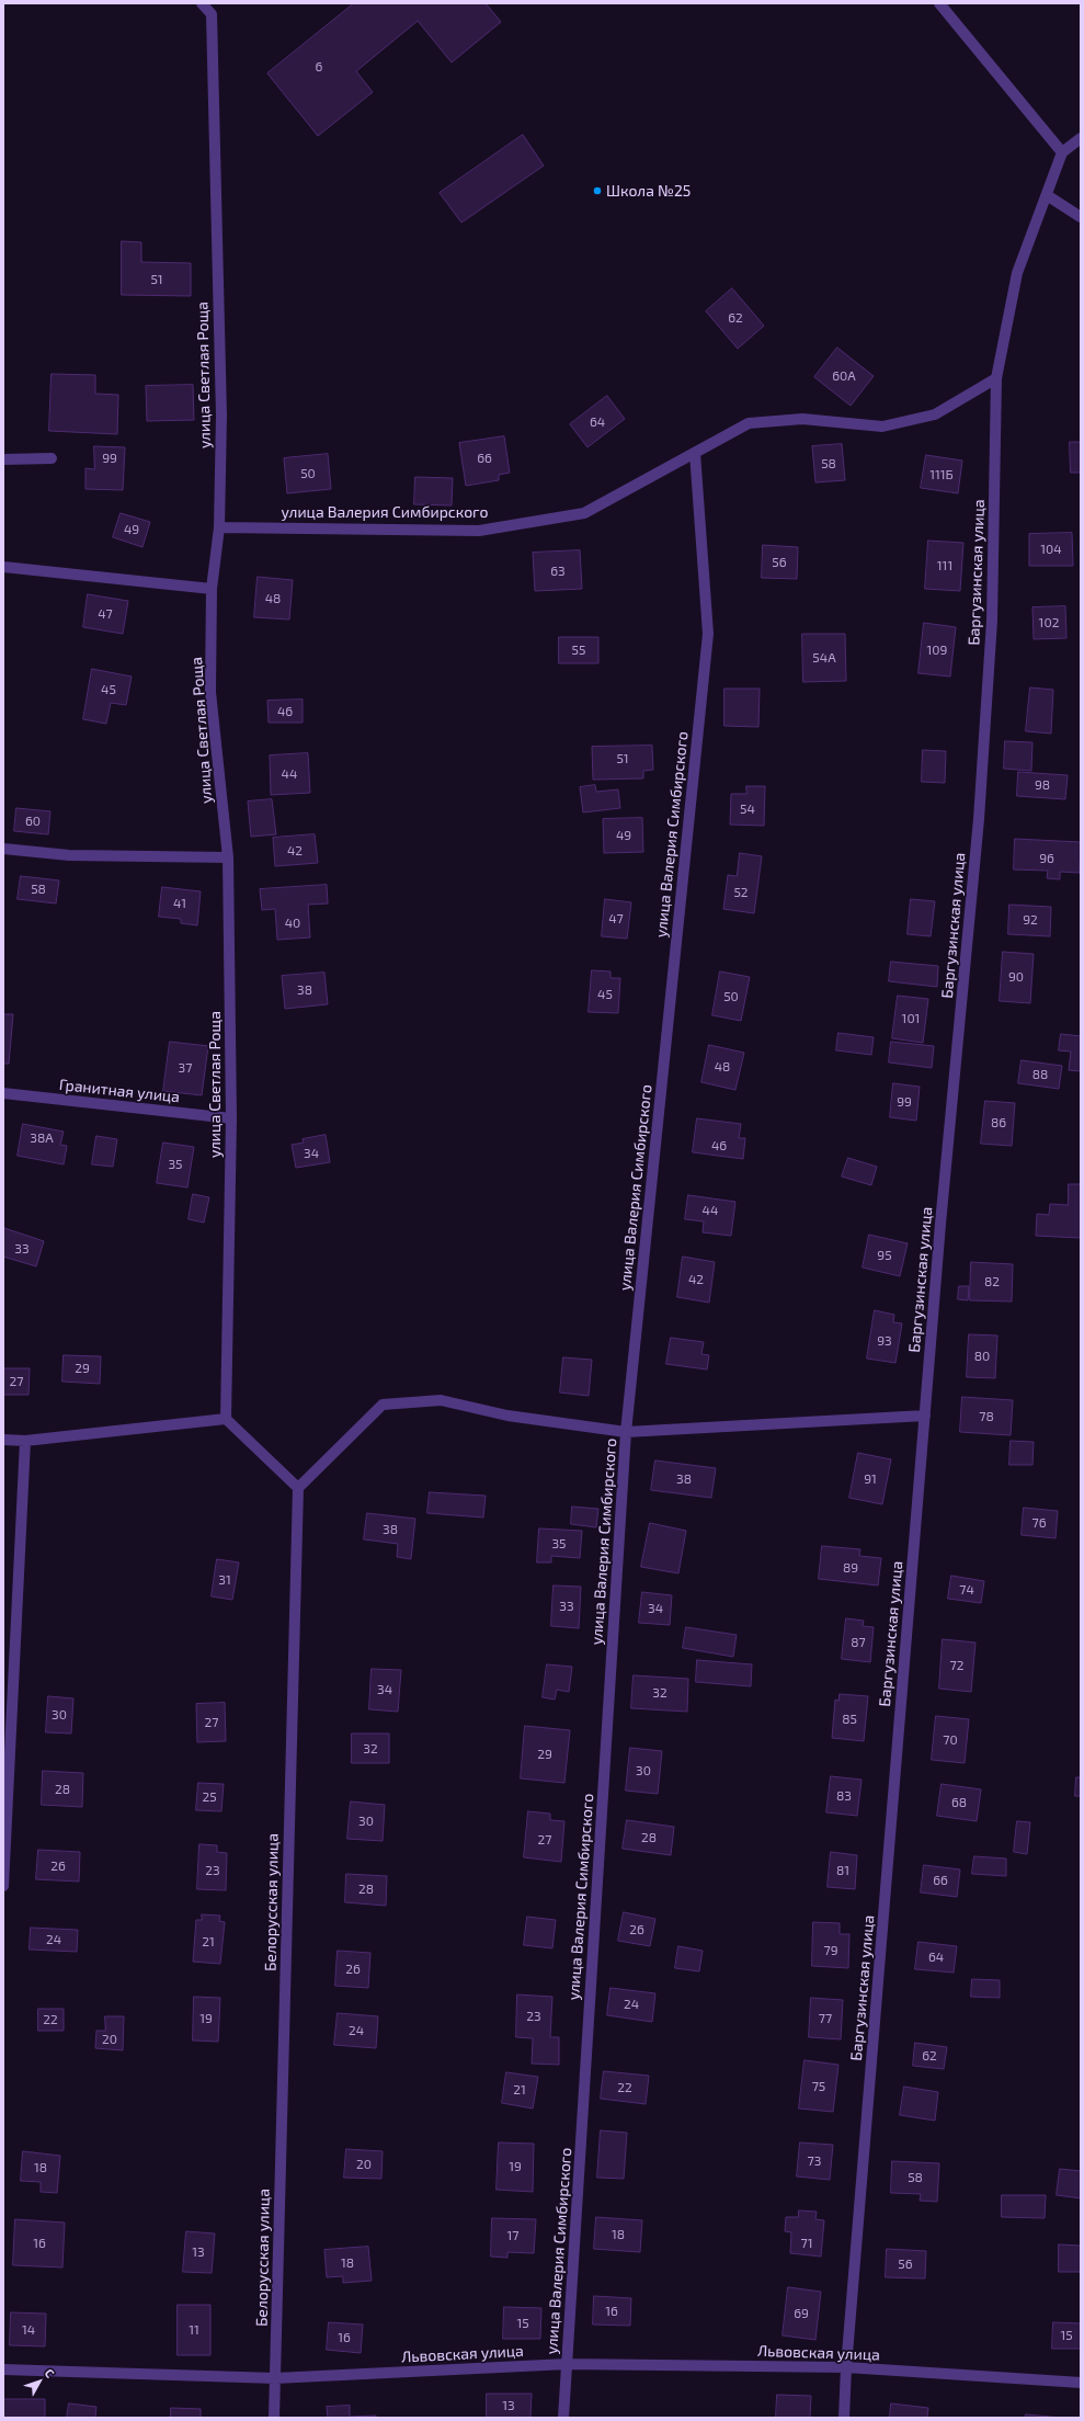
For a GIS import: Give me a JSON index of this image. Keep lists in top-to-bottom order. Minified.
{"streets":{"street":["улица Светлая Роща","улица Валерия Симбирского","Баргузинская улица","Гранитная улица","Белорусская улица","Львовская улица"]},"crossings":[["улица Светлая Роща","улица Валерия Симбирского"],["улица Светлая Роща","Гранитная улица"],["улица Валерия Симбирского","Львовская улица"],["Баргузинская улица","Львовская улица"],["Белорусская улица","Львовская улица"]],"places":["Школа №25"],"house_numbers":["6","51","62","60А","64","99","66","58","50","111Б","49","104","56","111","63","48","47","102","55","109","54А","45","46","51","44","98","54","60","49","42","96","58","52","41","47","92","40","90","38","45","50","101","48","37","88","99","86","38А","46","34","35","44","33","95","42","82","93","80","29","27","78","38","91","76","38","35","89","31","74","33","34","87","72","34","32","30","85","27","70","32","29","30","28","83","25","68","30","28","27","26","23","81","66","28","26","24","21","79","64","26","24","23","19","77","22","24","20","62","75","22","21","73","20","19","18","58","18","17","16","71","13","18","56","16","69","15","14","11","15","16","13"],"north":"top right"}
